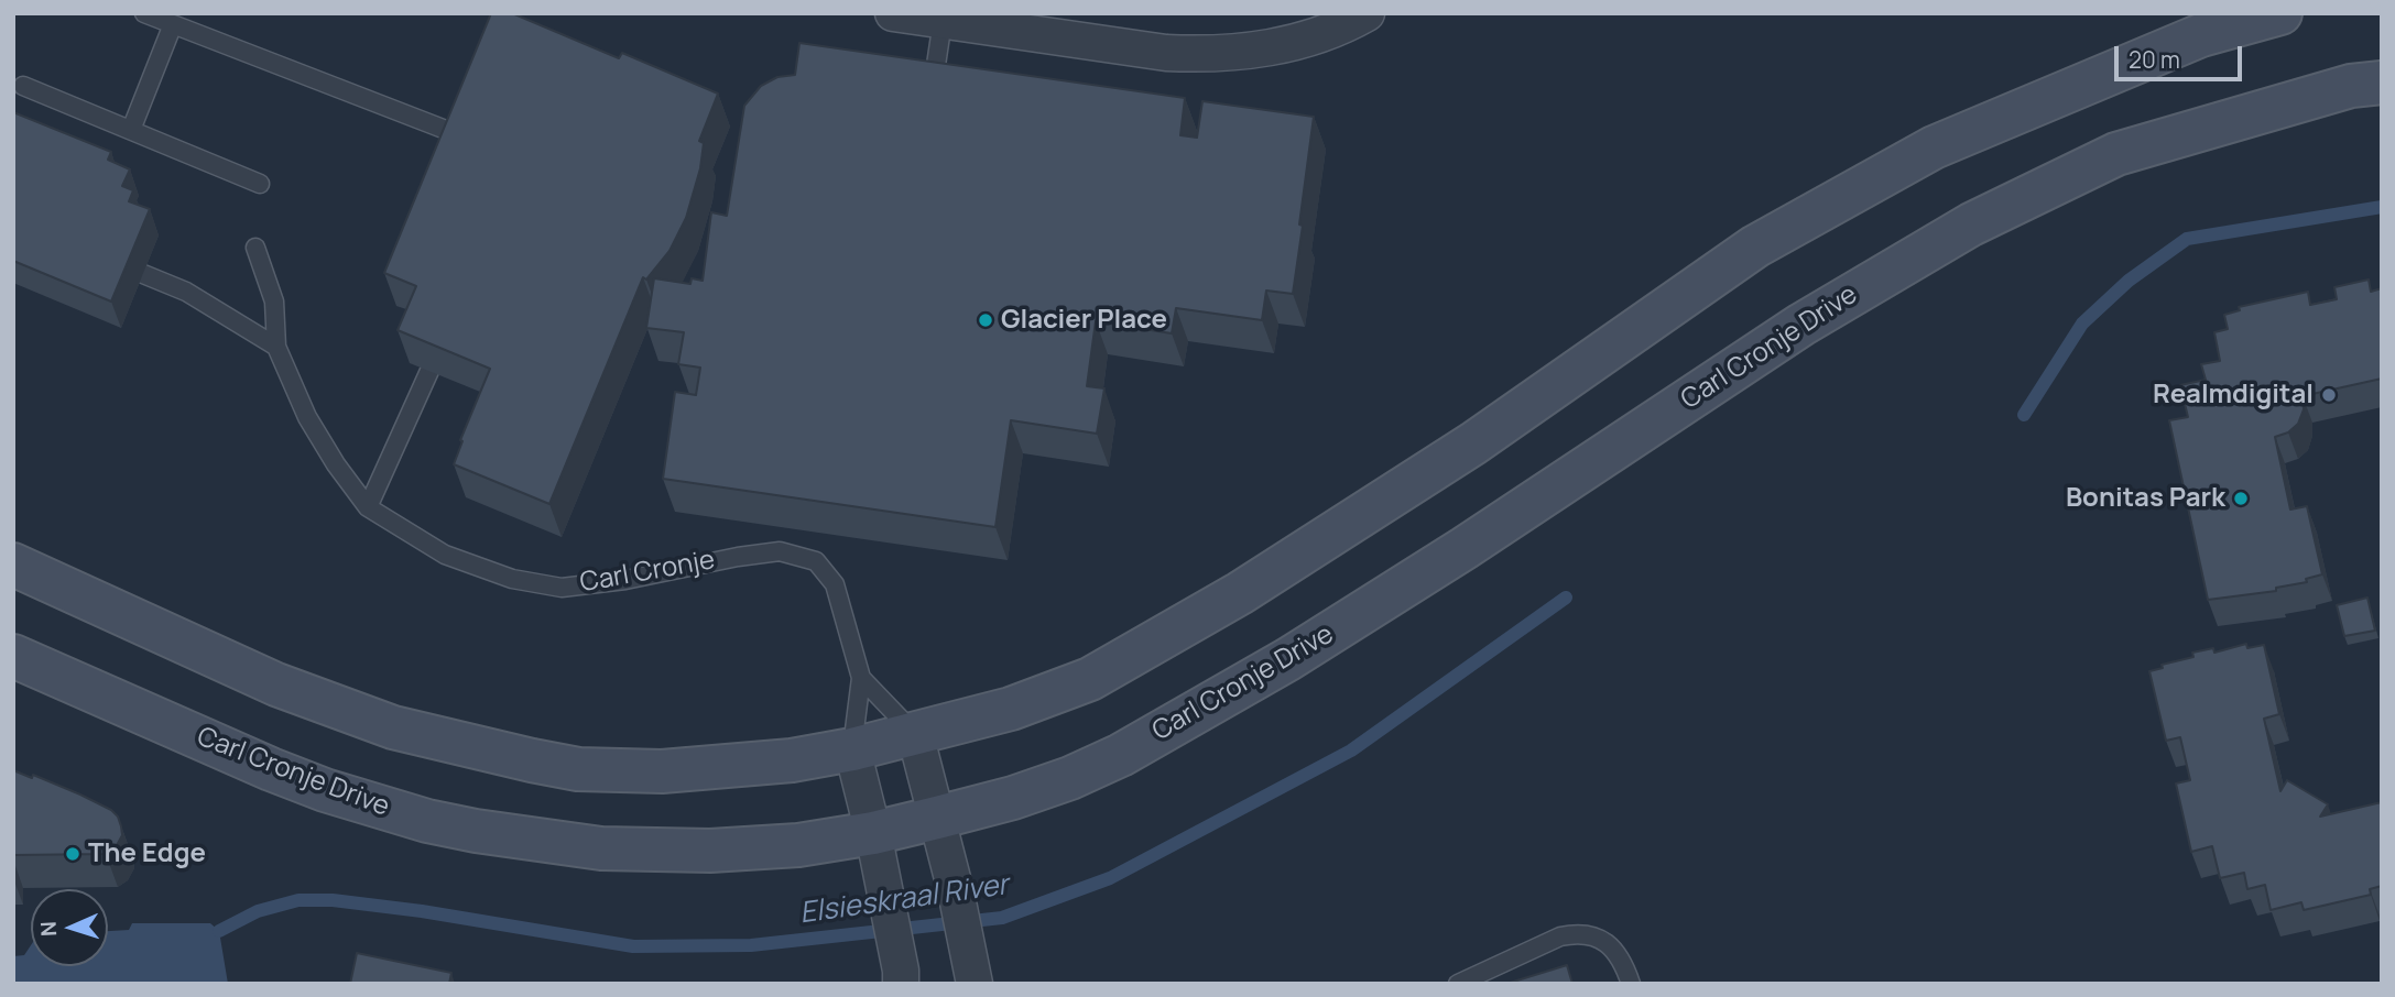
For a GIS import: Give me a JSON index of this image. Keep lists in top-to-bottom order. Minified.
{"streets":{"main road":["Carl Cronje Drive"],"lane":["Carl Cronje"]},"water":["Elsieskraal River"],"places":["Glacier Place","Realmdigital","Bonitas Park","The Edge"],"scale_bar":"20 m","north":"left"}
